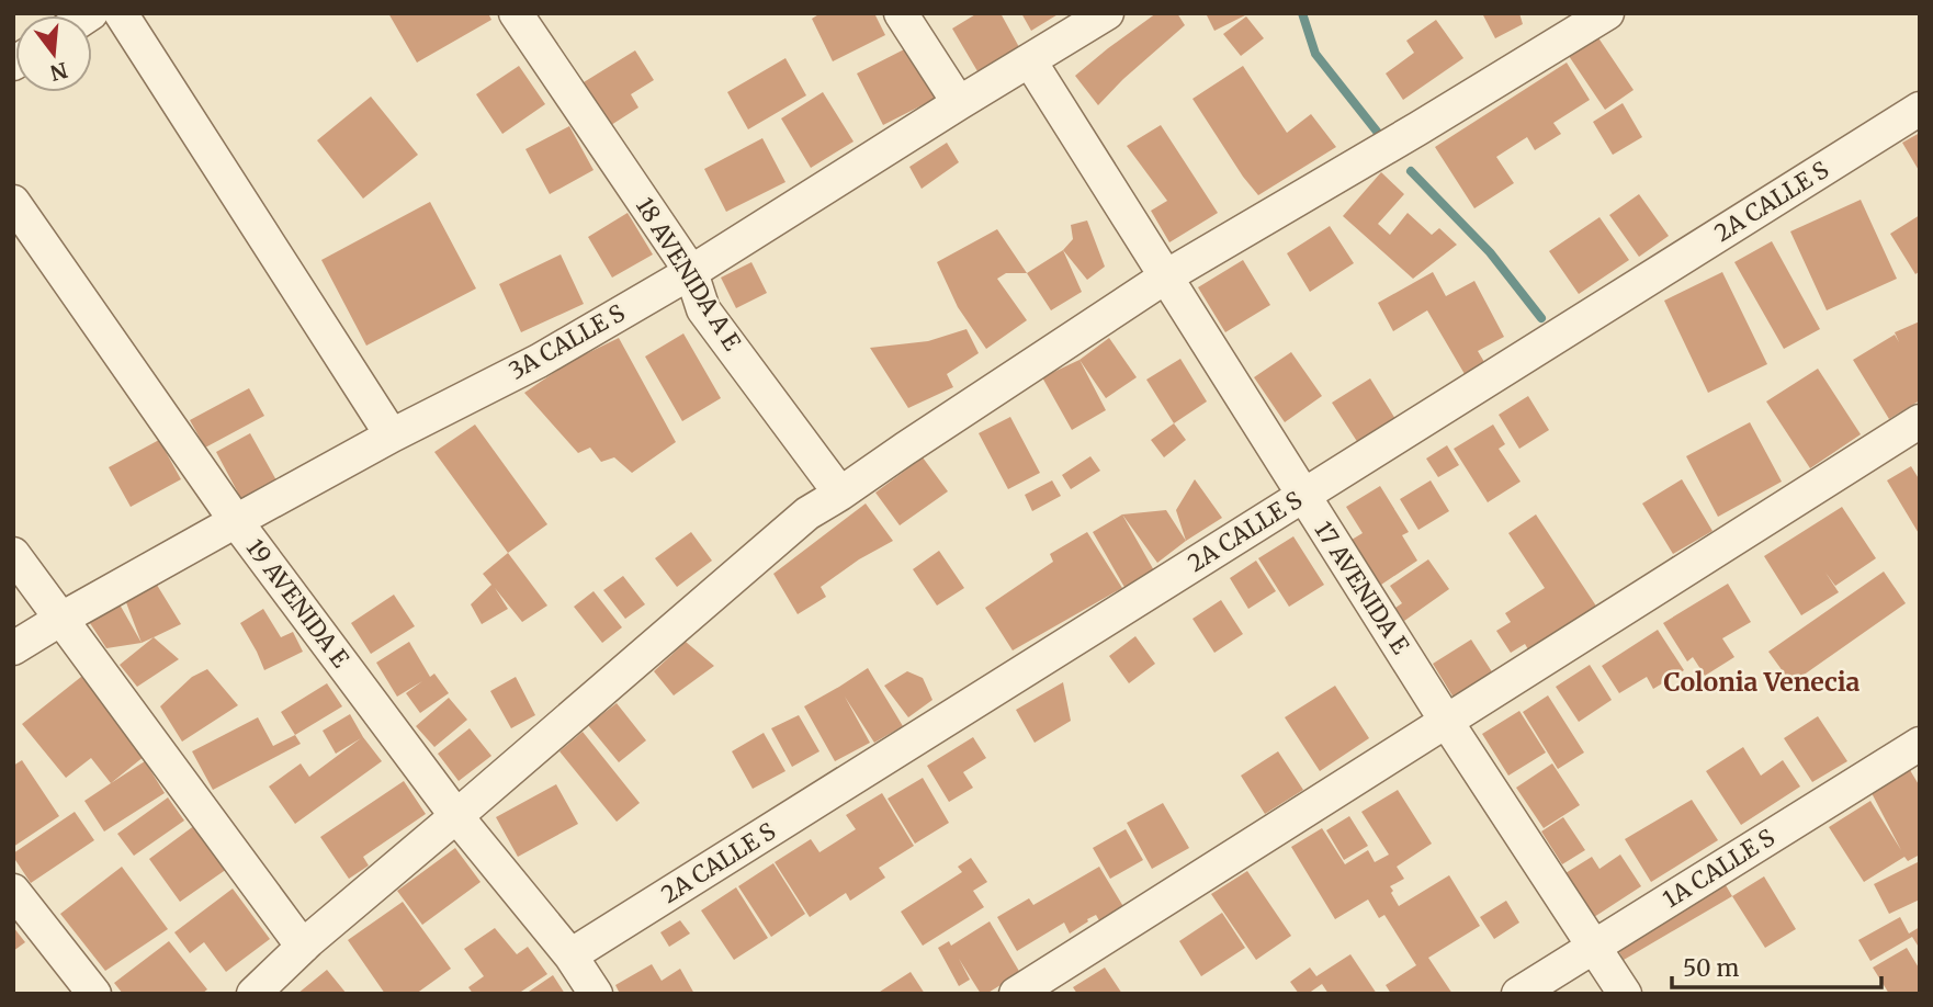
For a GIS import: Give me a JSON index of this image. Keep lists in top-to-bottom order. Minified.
{"streets":{"street":["2A CALLE S","18 AVENIDA A E","3A CALLE S","17 AVENIDA E","19 AVENIDA E","1A CALLE S"]},"crossings":[["2A CALLE S","17 AVENIDA E"],["2A CALLE S","19 AVENIDA E"],["18 AVENIDA A E","3A CALLE S"],["3A CALLE S","17 AVENIDA E"],["3A CALLE S","19 AVENIDA E"],["17 AVENIDA E","1A CALLE S"]],"districts":["Colonia Venecia"],"scale_bar":"50 m","north":"bottom"}
